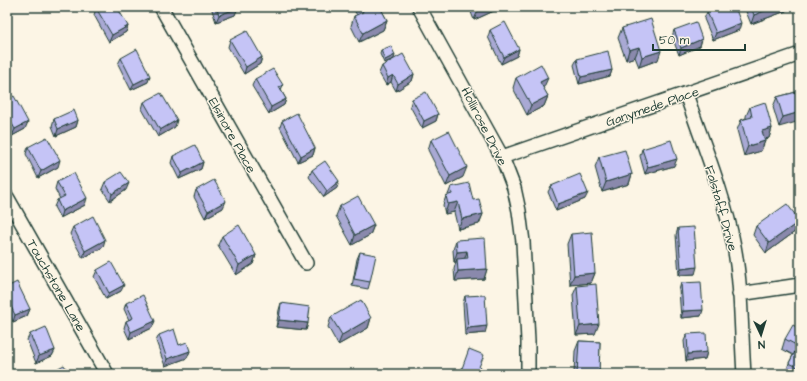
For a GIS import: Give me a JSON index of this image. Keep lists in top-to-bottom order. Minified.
{"streets":{"street":["Ganymede Place","Hollirose Drive","Elsinore Place","Falstaff Drive","Touchstone Lane"]},"crossings":[["Ganymede Place","Hollirose Drive"],["Ganymede Place","Falstaff Drive"]],"scale_bar":"50 m","north":"bottom"}
